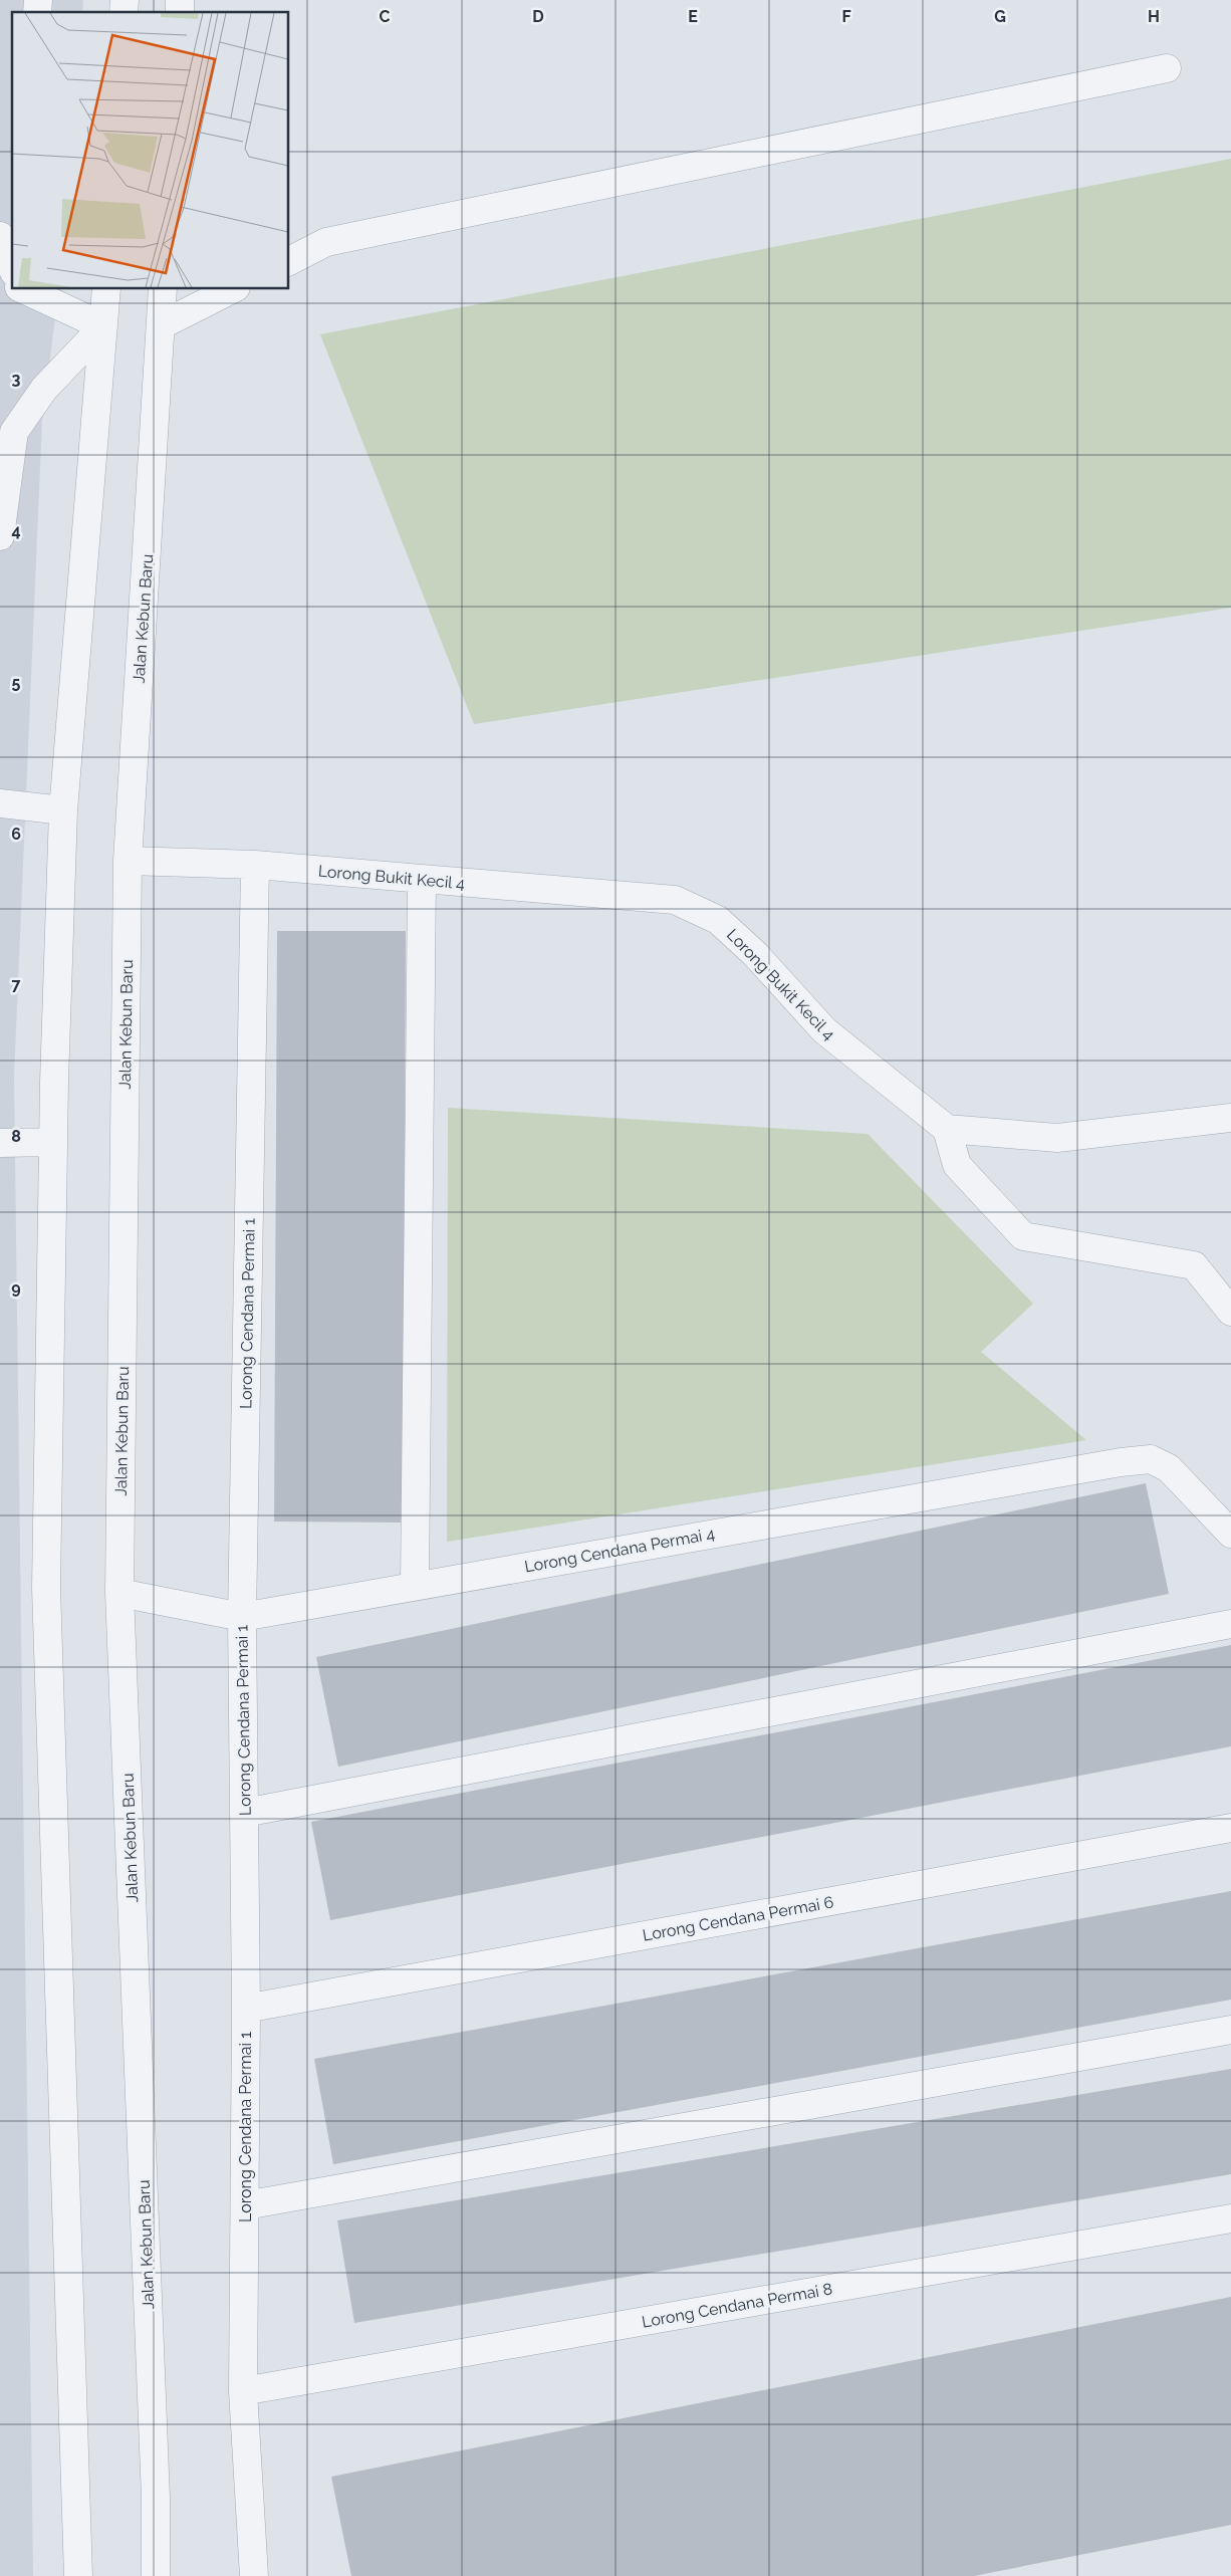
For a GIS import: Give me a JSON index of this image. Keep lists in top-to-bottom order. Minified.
{"streets":{"street":["Jalan Kebun Baru","Lorong Bukit Kecil 4","Lorong Cendana Permai 1","Lorong Cendana Permai 4","Lorong Cendana Permai 6","Lorong Cendana Permai 8"]},"crossings":[["Jalan Kebun Baru","Lorong Bukit Kecil 4"],["Jalan Kebun Baru","Lorong Cendana Permai 4"],["Lorong Bukit Kecil 4","Lorong Cendana Permai 1"],["Lorong Cendana Permai 1","Lorong Cendana Permai 4"],["Lorong Cendana Permai 1","Lorong Cendana Permai 6"],["Lorong Cendana Permai 1","Lorong Cendana Permai 8"]],"grid":{"columns":["C","D","E","F","G","H"],"rows":["3","4","5","6","7","8","9"]}}
